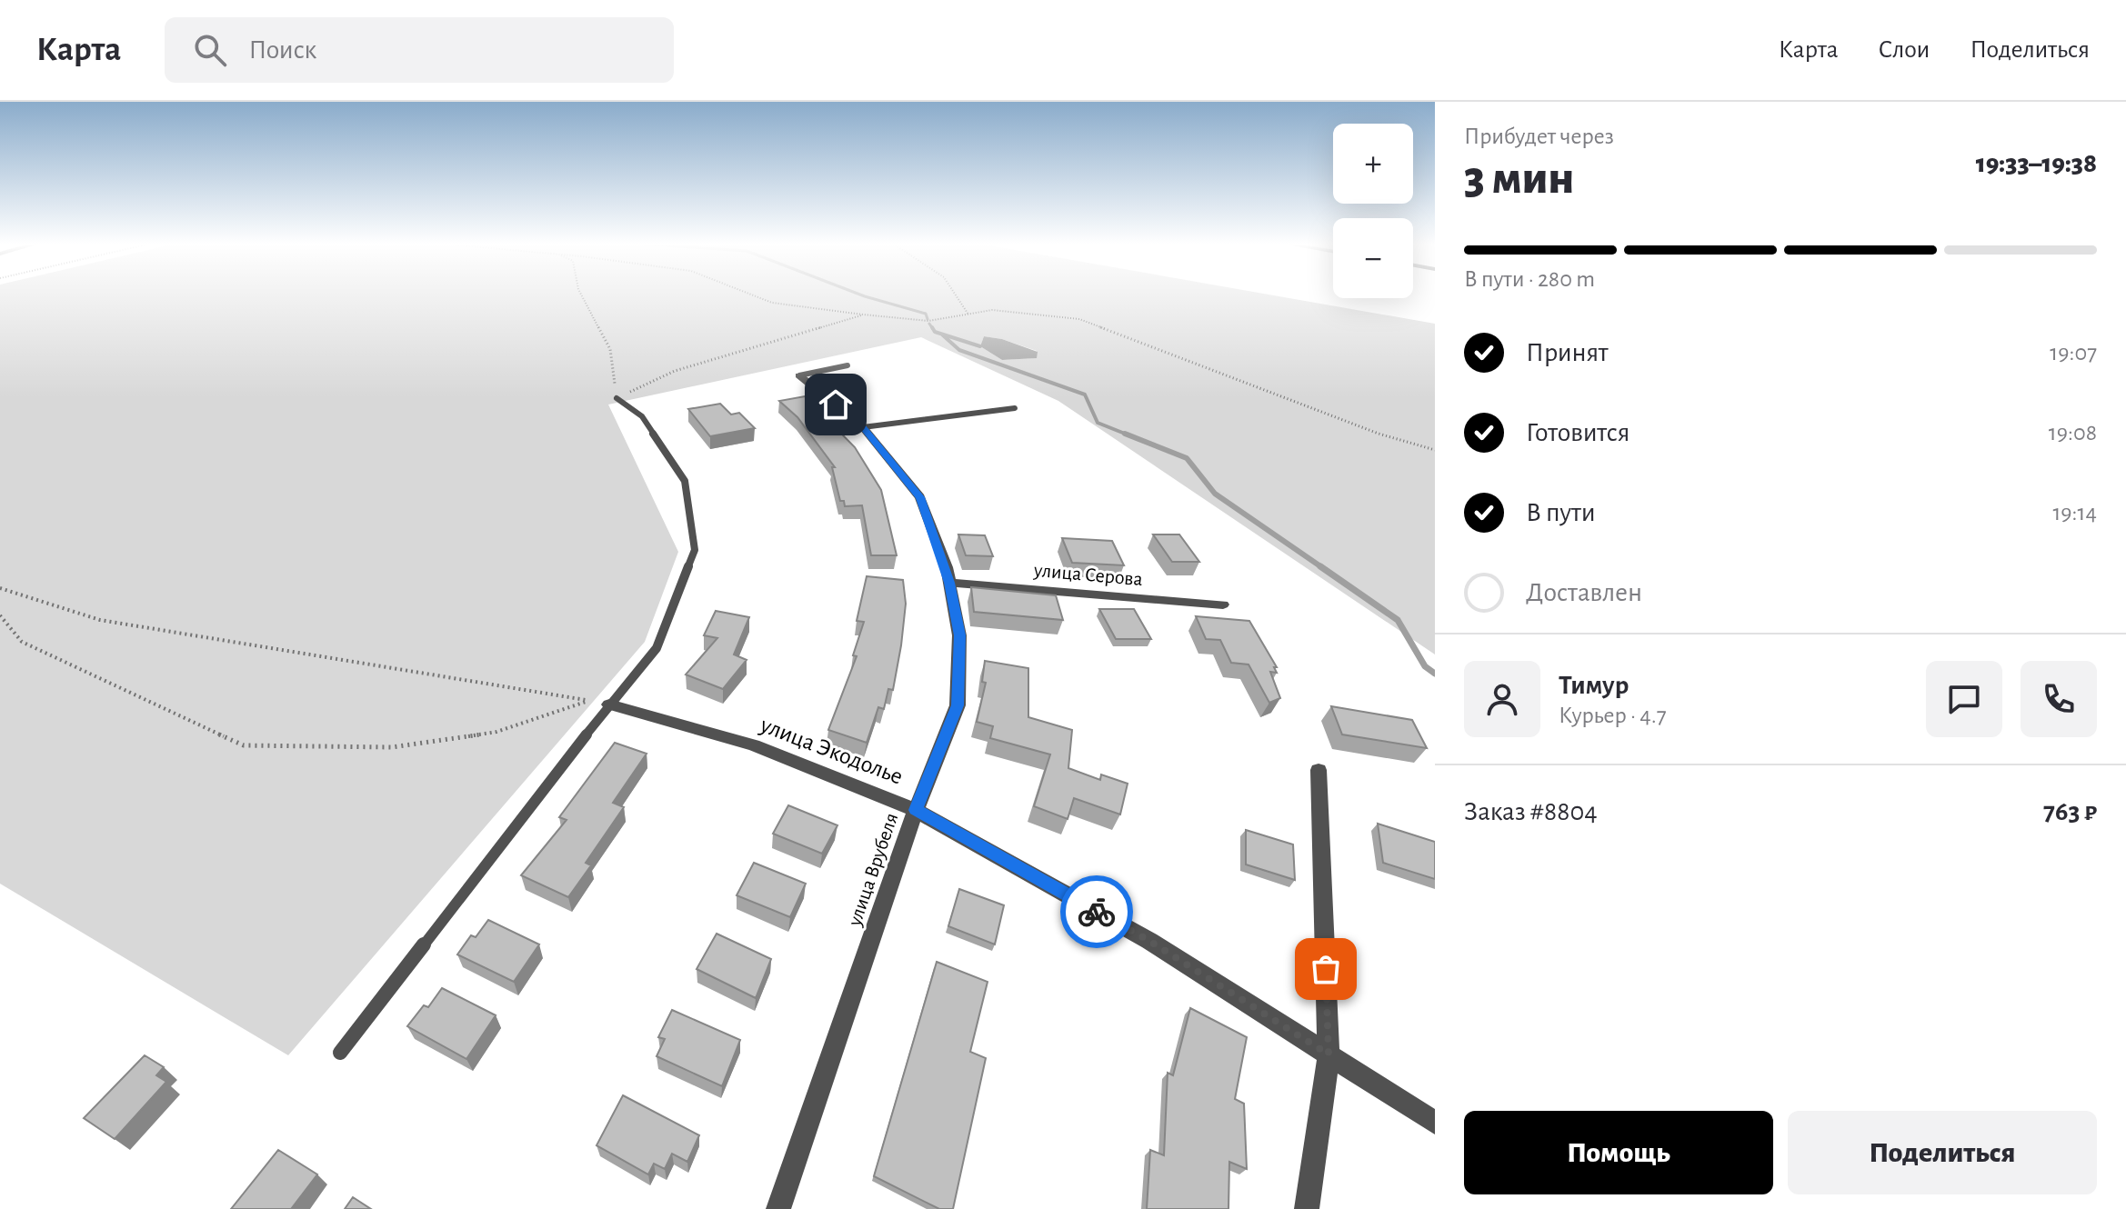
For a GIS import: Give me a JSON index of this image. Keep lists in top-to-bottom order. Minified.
{"streets":{"street":["улица Серова","улица Экодолье","улица Врубеля"]},"crossings":[["улица Серова","улица Врубеля"],["улица Экодолье","улица Врубеля"]],"page":{"header":"Карта","search":"Поиск","nav":["Карта","Слои","Поделиться"],"heading":["3 мин","Прибудет через","19:33–19:38"],"panel":["Тимур","Курьер · 4.7","Заказ #8804","763 ₽"],"map_buttons":["+","−"],"bar":"В пути · 280 m","list":[["Принят","19:07"],["Готовится","19:08"],["В пути","19:14"],"Доставлен"],"buttons":["Помощь","Поделиться"]}}
